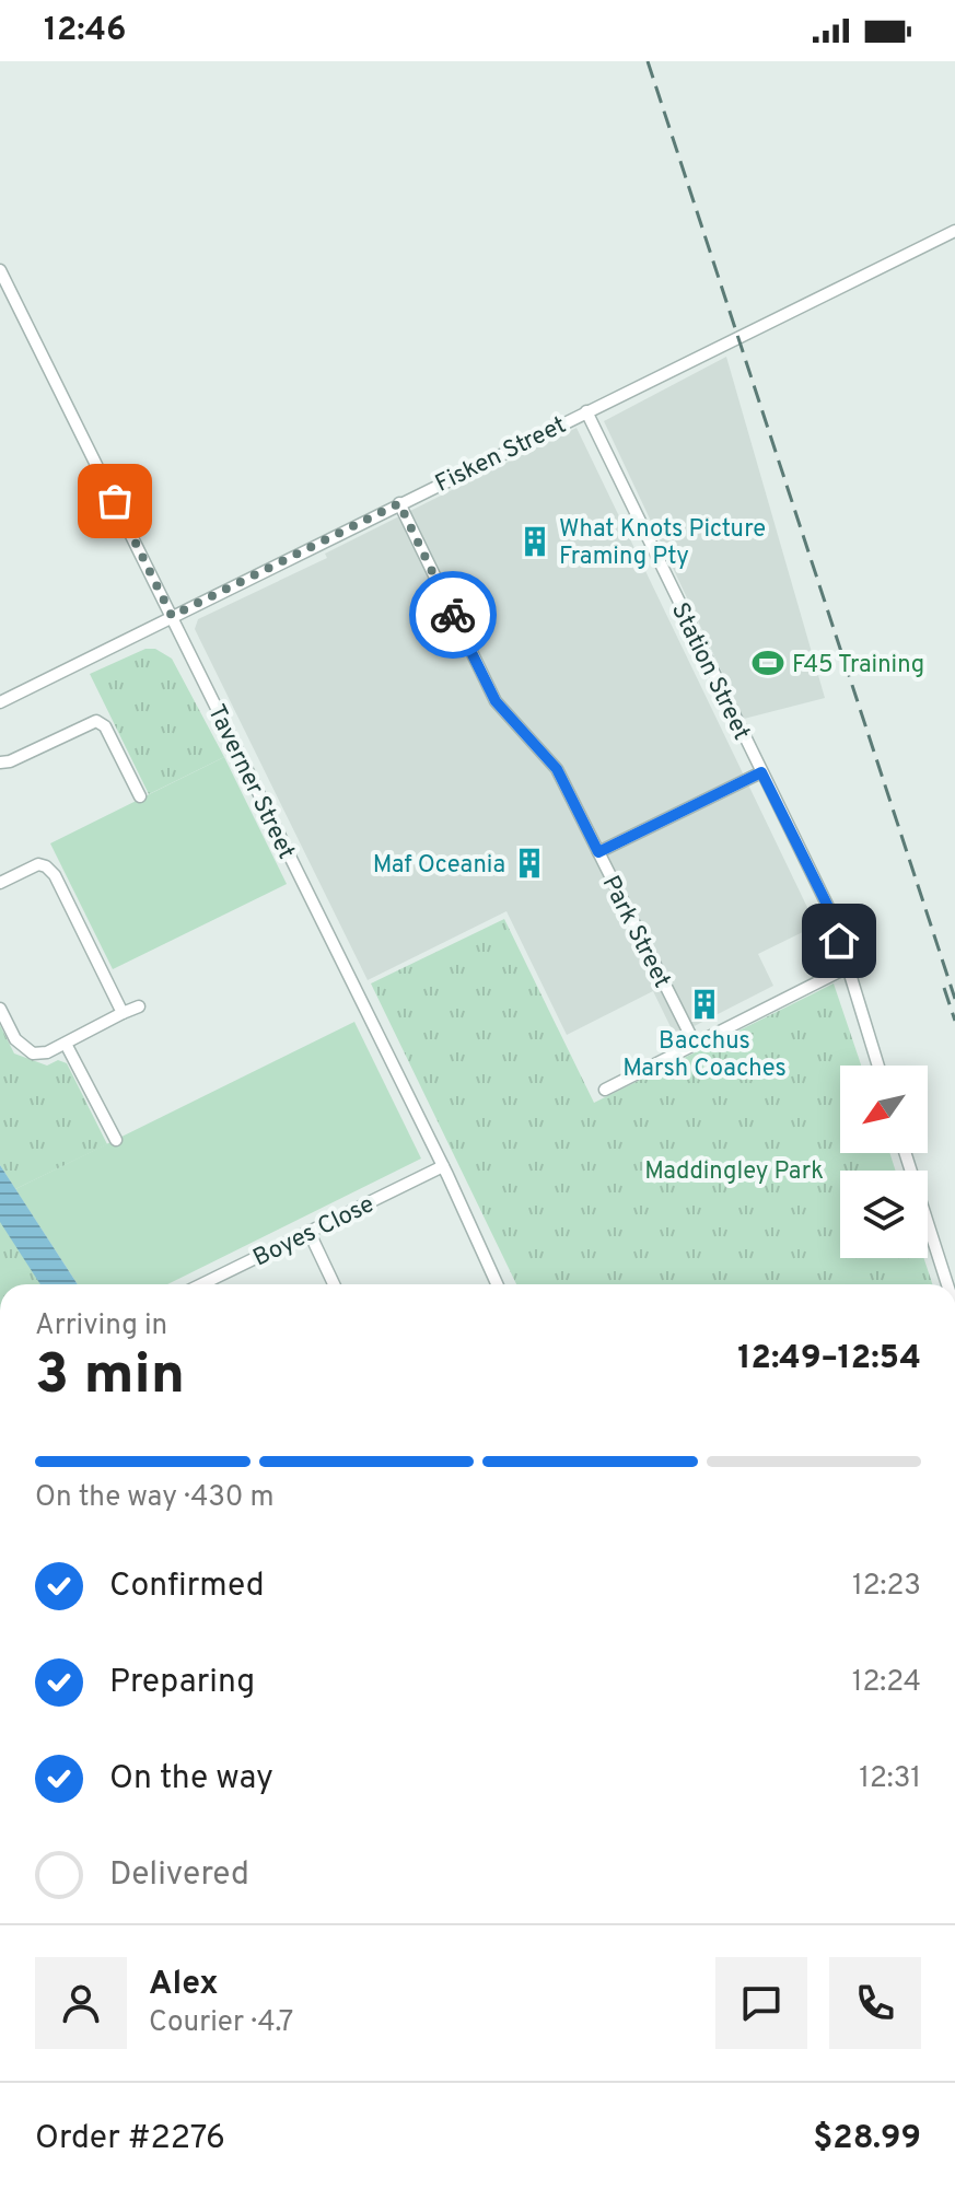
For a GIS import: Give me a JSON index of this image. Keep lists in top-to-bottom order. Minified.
{"streets":{"street":["Fisken Street","Station Street","Taverner Street","Park Street","Boyes Close"]},"crossings":[["Fisken Street","Station Street"],["Fisken Street","Taverner Street"],["Fisken Street","Park Street"],["Taverner Street","Boyes Close"]],"parks":["Maddingley Park"],"places":{"building":["What Knots Picture Framing Pty","Maf Oceania","Bacchus Marsh Coaches"],"sports":["F45 Training"]},"north":"bottom left","page":{"status":"12:46","heading":["3 min","Arriving in","12:49–12:54"],"panel":["Alex","Courier · 4.7","Order #2276","$28.99"],"bar":"On the way · 430 m","list":[["Confirmed","12:23"],["Preparing","12:24"],["On the way","12:31"],"Delivered"]}}
